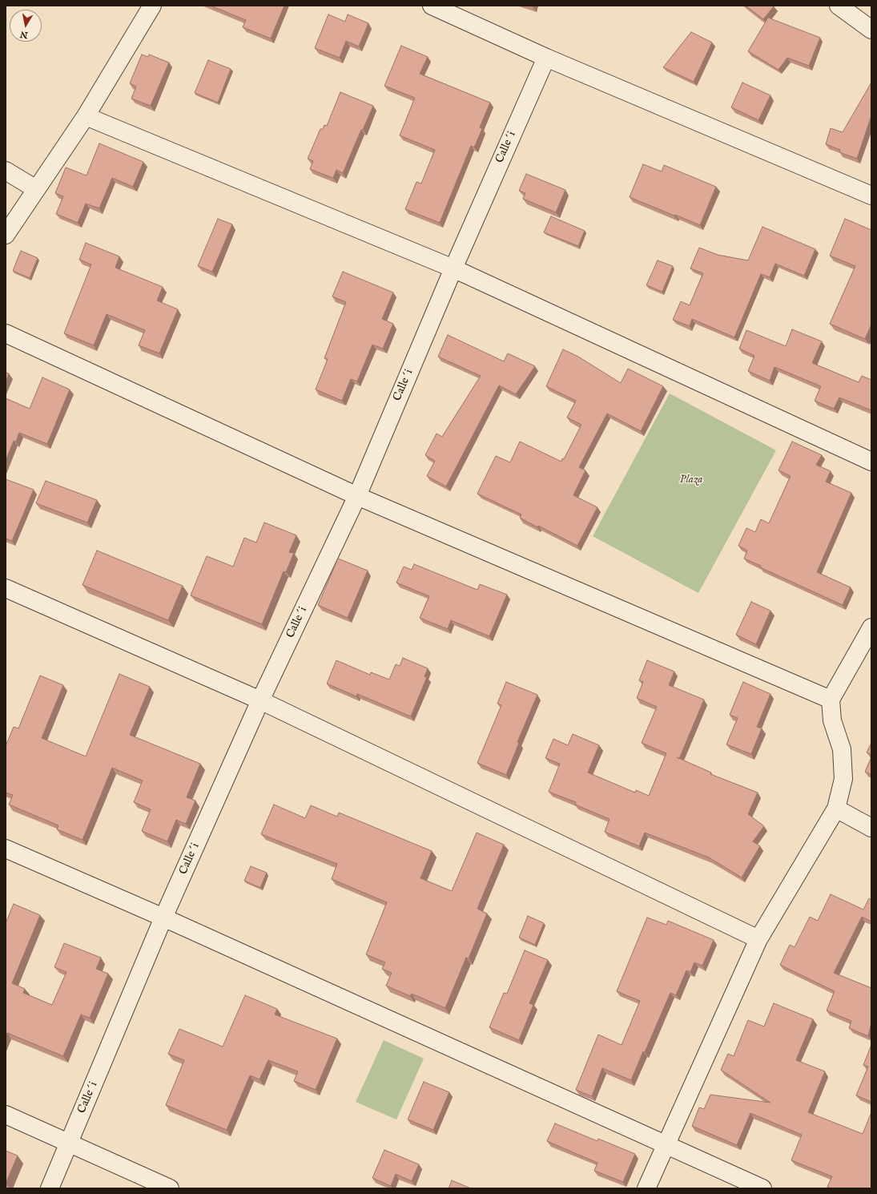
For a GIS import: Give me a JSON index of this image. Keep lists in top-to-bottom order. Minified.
{"streets":{"street":["Calle´i"]},"parks":["Plaza"],"north":"bottom"}
